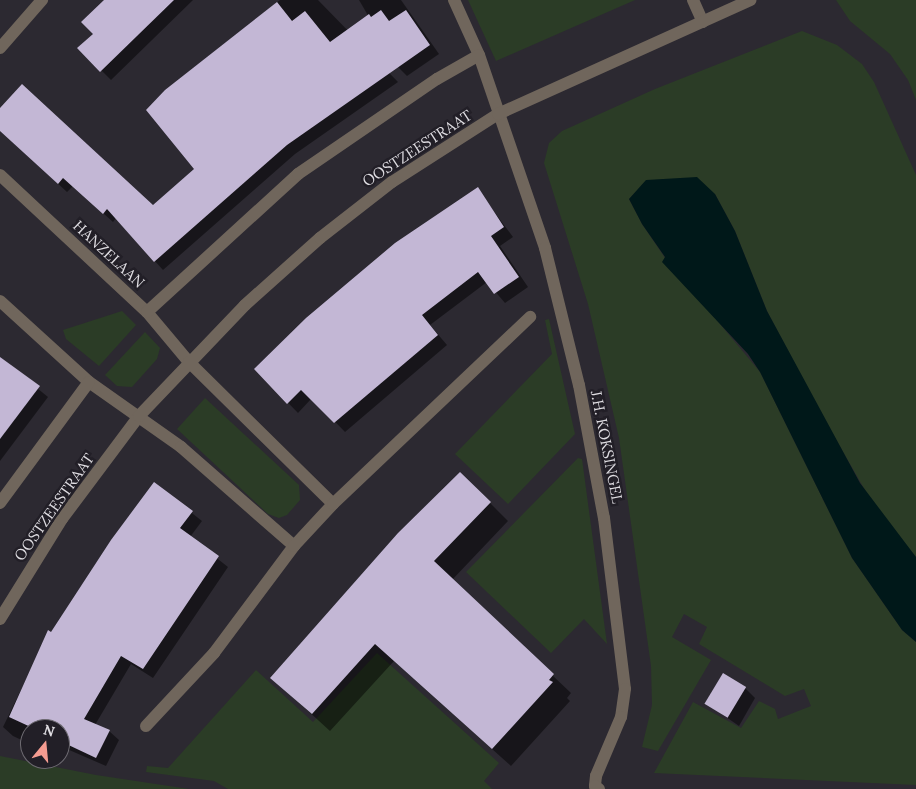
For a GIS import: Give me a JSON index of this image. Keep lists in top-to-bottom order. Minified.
{"streets":{"street":["OOSTZEESTRAAT","HANZELAAN","J.H. KOKSINGEL"]},"crossings":[["OOSTZEESTRAAT","HANZELAAN"],["OOSTZEESTRAAT","J.H. KOKSINGEL"]],"north":"top"}
